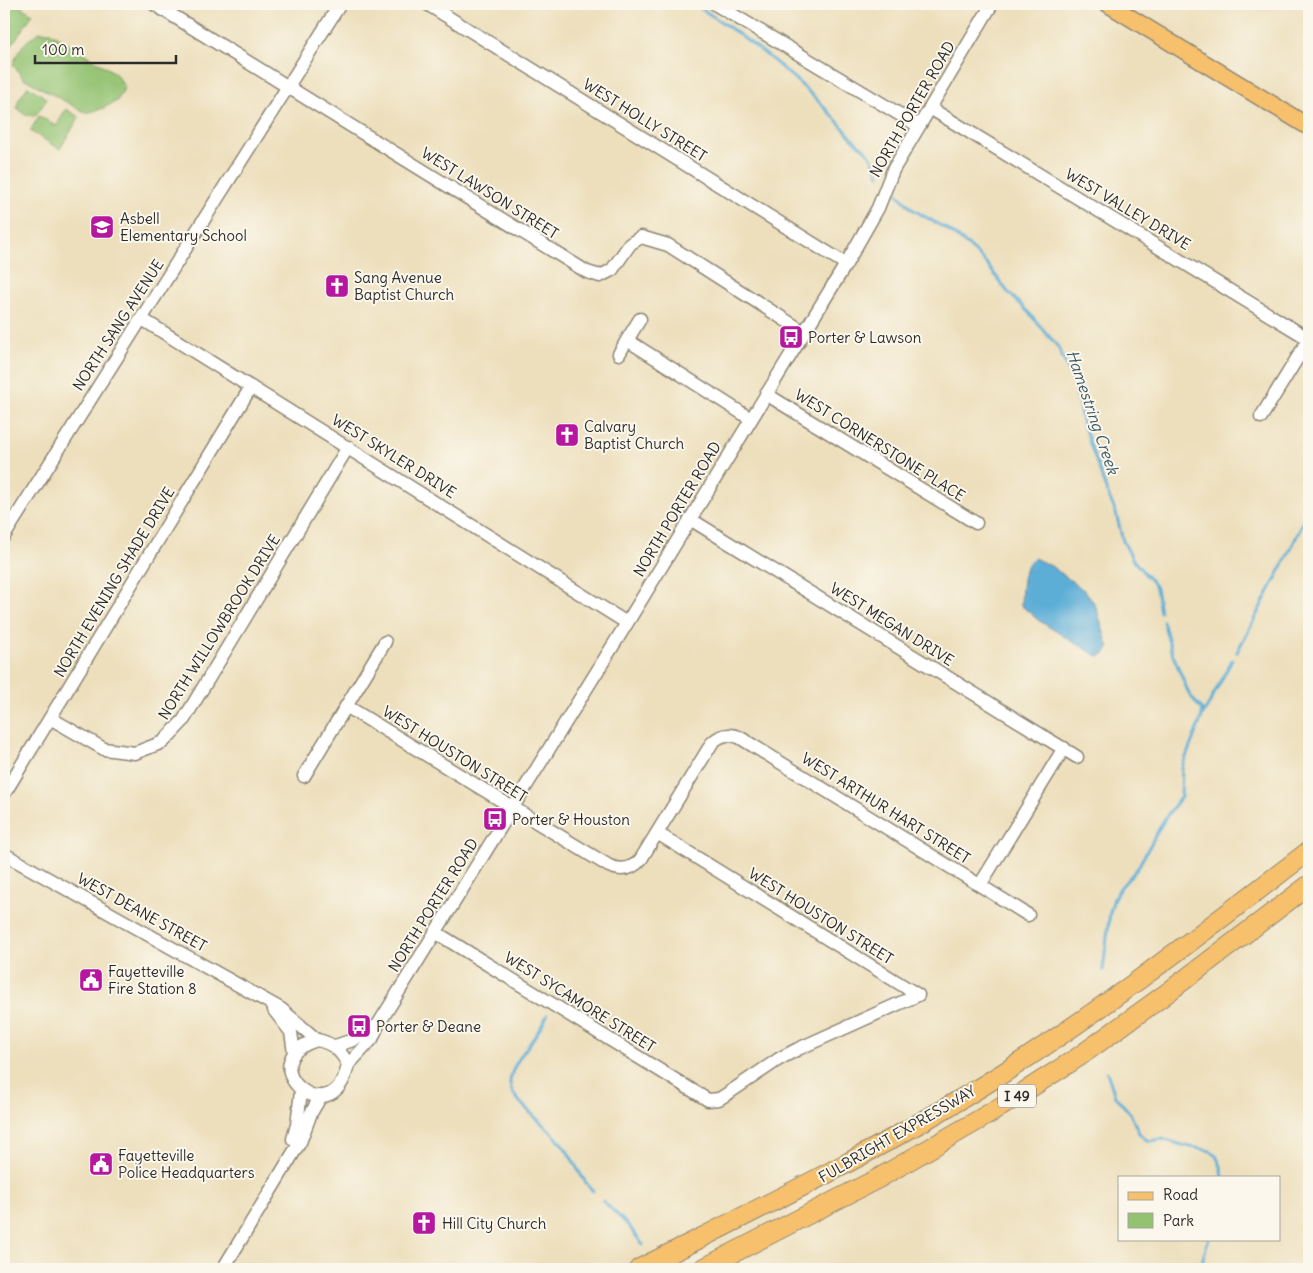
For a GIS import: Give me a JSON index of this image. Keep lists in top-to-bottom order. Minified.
{"streets":{"highway":["I 49","FULBRIGHT EXPRESSWAY"],"street":["NORTH PORTER ROAD","WEST HOLLY STREET","WEST LAWSON STREET","WEST VALLEY DRIVE","NORTH SANG AVENUE","WEST CORNERSTONE PLACE","WEST SKYLER DRIVE","NORTH EVENING SHADE DRIVE","WEST MEGAN DRIVE","NORTH WILLOWBROOK DRIVE","WEST HOUSTON STREET","WEST ARTHUR HART STREET","WEST DEANE STREET","WEST SYCAMORE STREET"]},"crossings":[["NORTH PORTER ROAD","WEST HOLLY STREET"],["NORTH PORTER ROAD","WEST LAWSON STREET"],["NORTH PORTER ROAD","WEST VALLEY DRIVE"],["NORTH PORTER ROAD","WEST CORNERSTONE PLACE"],["NORTH PORTER ROAD","WEST SKYLER DRIVE"],["NORTH PORTER ROAD","WEST MEGAN DRIVE"],["NORTH PORTER ROAD","WEST HOUSTON STREET"],["NORTH PORTER ROAD","WEST DEANE STREET"],["NORTH PORTER ROAD","WEST SYCAMORE STREET"],["WEST LAWSON STREET","NORTH SANG AVENUE"],["NORTH SANG AVENUE","WEST SKYLER DRIVE"],["WEST SKYLER DRIVE","NORTH EVENING SHADE DRIVE"],["WEST SKYLER DRIVE","NORTH WILLOWBROOK DRIVE"],["NORTH EVENING SHADE DRIVE","NORTH WILLOWBROOK DRIVE"],["WEST HOUSTON STREET","WEST ARTHUR HART STREET"],["WEST HOUSTON STREET","WEST SYCAMORE STREET"]],"water":["Hamestring Creek"],"places":{"school or university":["Asbell Elementary School"],"church":["Sang Avenue Baptist Church","Calvary Baptist Church","Hill City Church"],"bus stop":["Porter & Lawson","Porter & Houston","Porter & Deane"],"public building":["Fayetteville Fire Station 8","Fayetteville Police Headquarters"]},"legend":["Road","Park"],"scale_bar":"100 m"}
